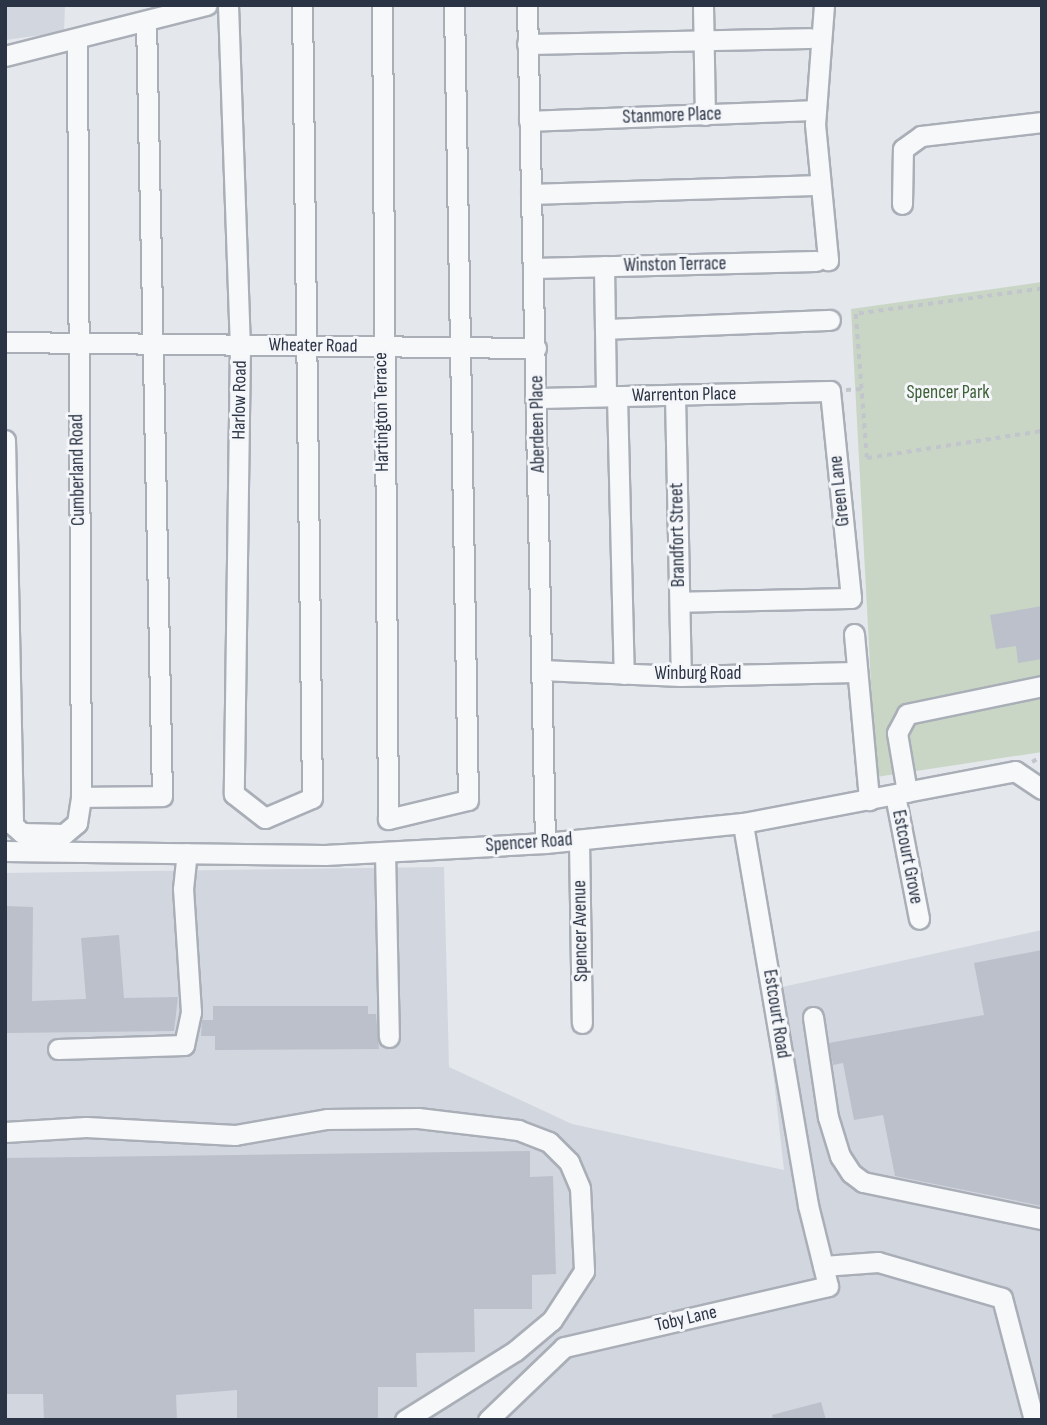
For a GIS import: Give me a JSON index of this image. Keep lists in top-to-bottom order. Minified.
{"streets":{"street":["Stanmore Place","Winston Terrace","Wheater Road","Warrenton Place","Harlow Road","Hartington Terrace","Aberdeen Place","Cumberland Road","Green Lane","Brandfort Street","Winburg Road","Spencer Road","Estcourt Grove","Spencer Avenue","Estcourt Road","Toby Lane"]},"crossings":[["Stanmore Place","Aberdeen Place"],["Winston Terrace","Aberdeen Place"],["Wheater Road","Harlow Road"],["Wheater Road","Hartington Terrace"],["Wheater Road","Aberdeen Place"],["Wheater Road","Cumberland Road"],["Warrenton Place","Aberdeen Place"],["Warrenton Place","Green Lane"],["Warrenton Place","Brandfort Street"],["Aberdeen Place","Winburg Road"],["Aberdeen Place","Spencer Road"],["Green Lane","Brandfort Street"],["Brandfort Street","Winburg Road"],["Spencer Road","Estcourt Grove"],["Spencer Road","Spencer Avenue"],["Spencer Road","Estcourt Road"],["Estcourt Road","Toby Lane"]],"parks":["Spencer Park"]}
